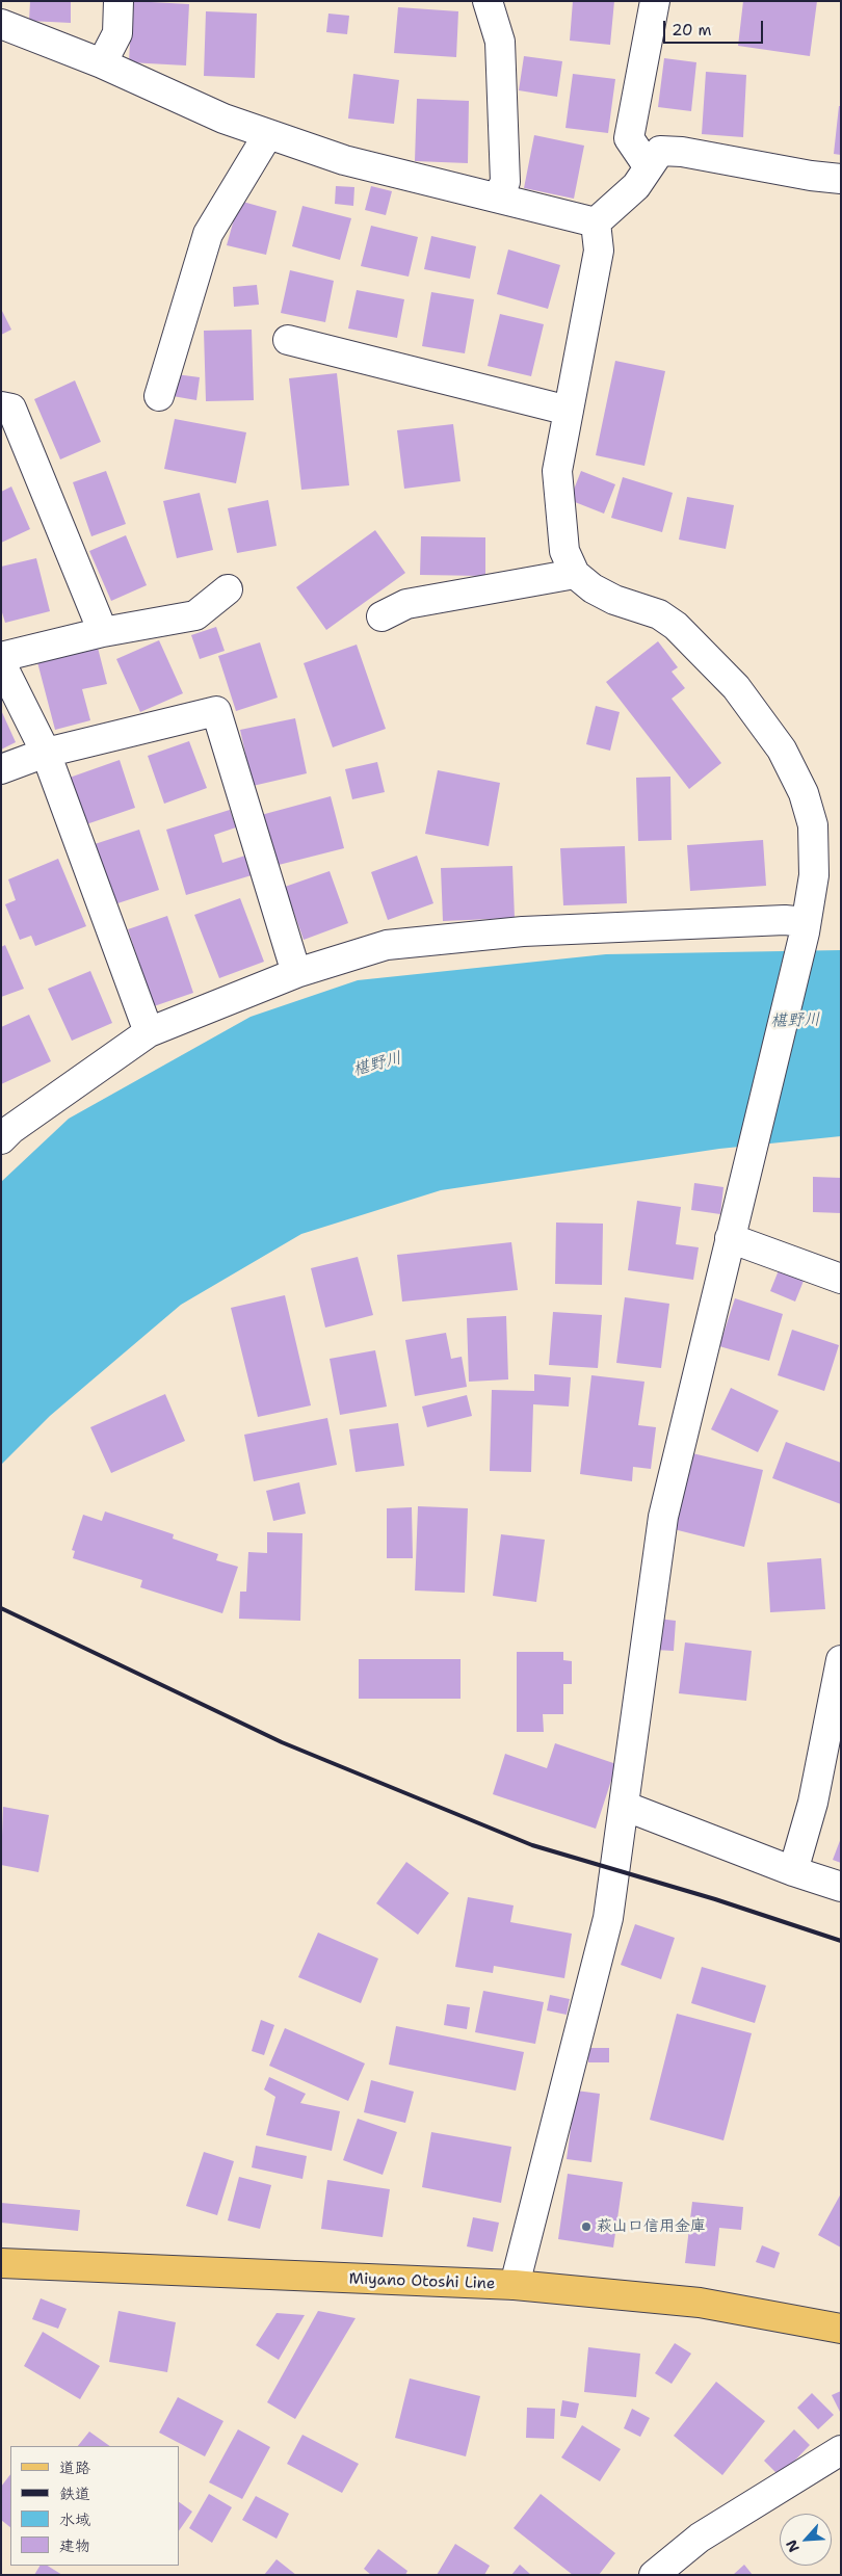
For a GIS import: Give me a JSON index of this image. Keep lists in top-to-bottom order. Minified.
{"streets":{"main road":["Miyano Otoshi Line"]},"water":["椹野川"],"places":["萩山口信用金庫"],"legend":["道路","鉄道","水域","建物"],"scale_bar":"20 m","north":"bottom left"}
